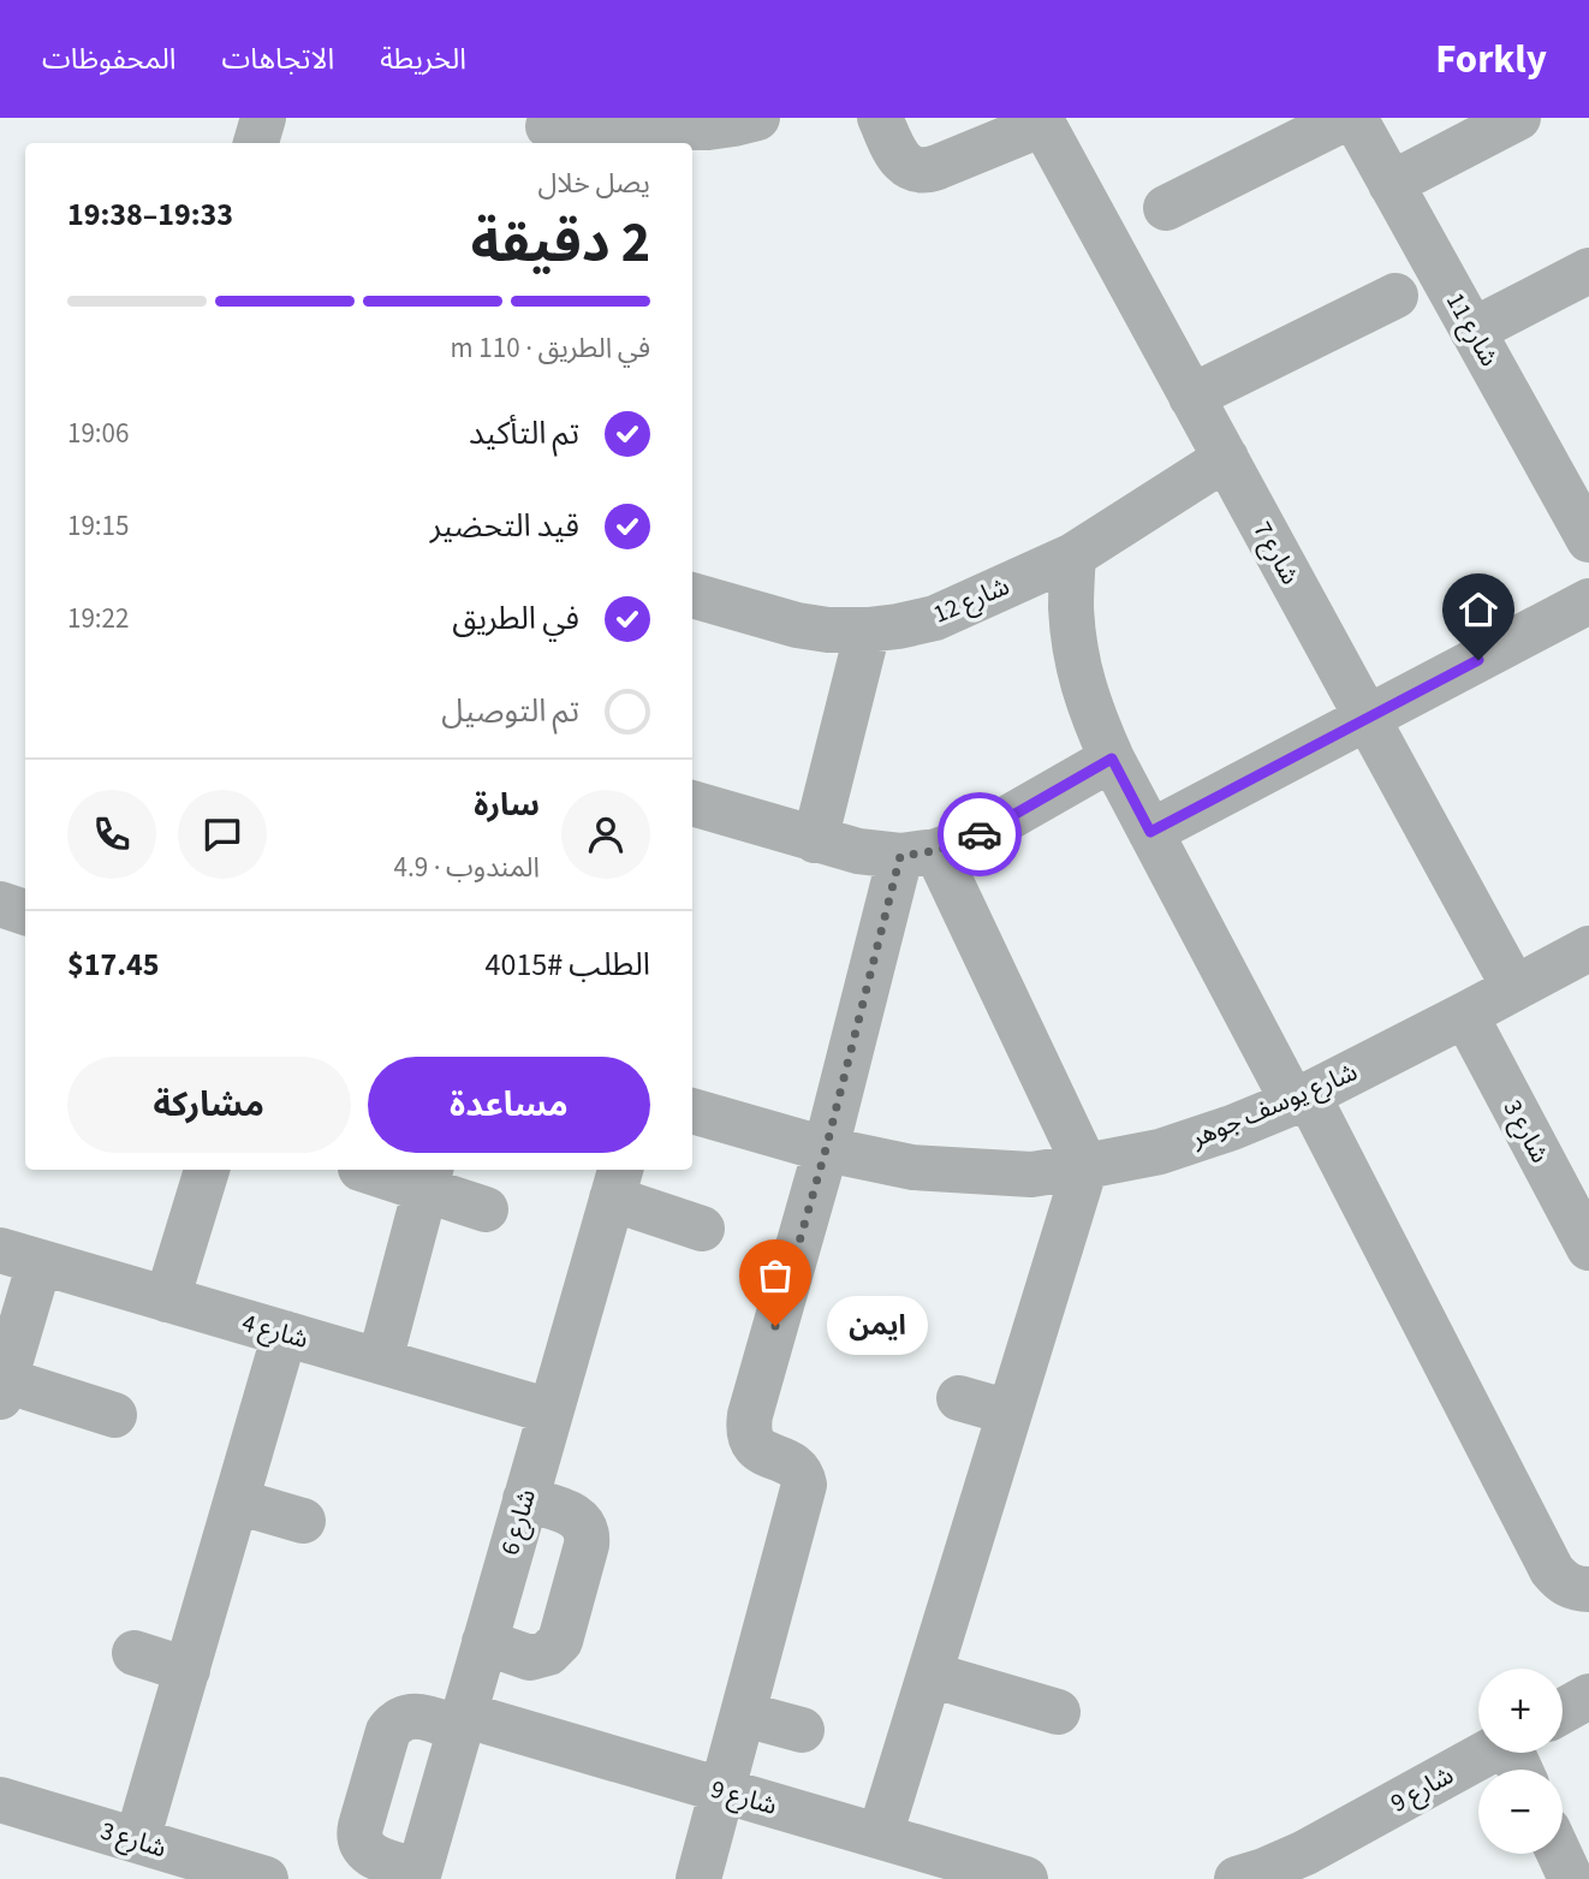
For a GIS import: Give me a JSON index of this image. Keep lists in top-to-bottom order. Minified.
{"streets":{"street":["شارع 11","شارع 7","شارع 12","شارع يوسف جوهر","شارع 3","شارع 4","شارع 6","شارع 9"]},"crossings":[["شارع 7","شارع 12"],["شارع 7","شارع يوسف جوهر"],["شارع يوسف جوهر","شارع 3"],["شارع 4","شارع 6"],["شارع 6","شارع 9"]],"places":["ايمن"],"page":{"header":"Forkly","nav":["الخريطة","الاتجاهات","المحفوظات"],"heading":["2 دقيقة","يصل خلال","19:33–19:38"],"panel":["سارة","المندوب · 4.9","الطلب #4015","$17.45"],"bar":"في الطريق · 110 m","list":[["تم التأكيد","19:06"],["قيد التحضير","19:15"],["في الطريق","19:22"],"تم التوصيل"],"buttons":["مساعدة","مشاركة"],"bubble":"ايمن","map_buttons":["+","−"]}}
